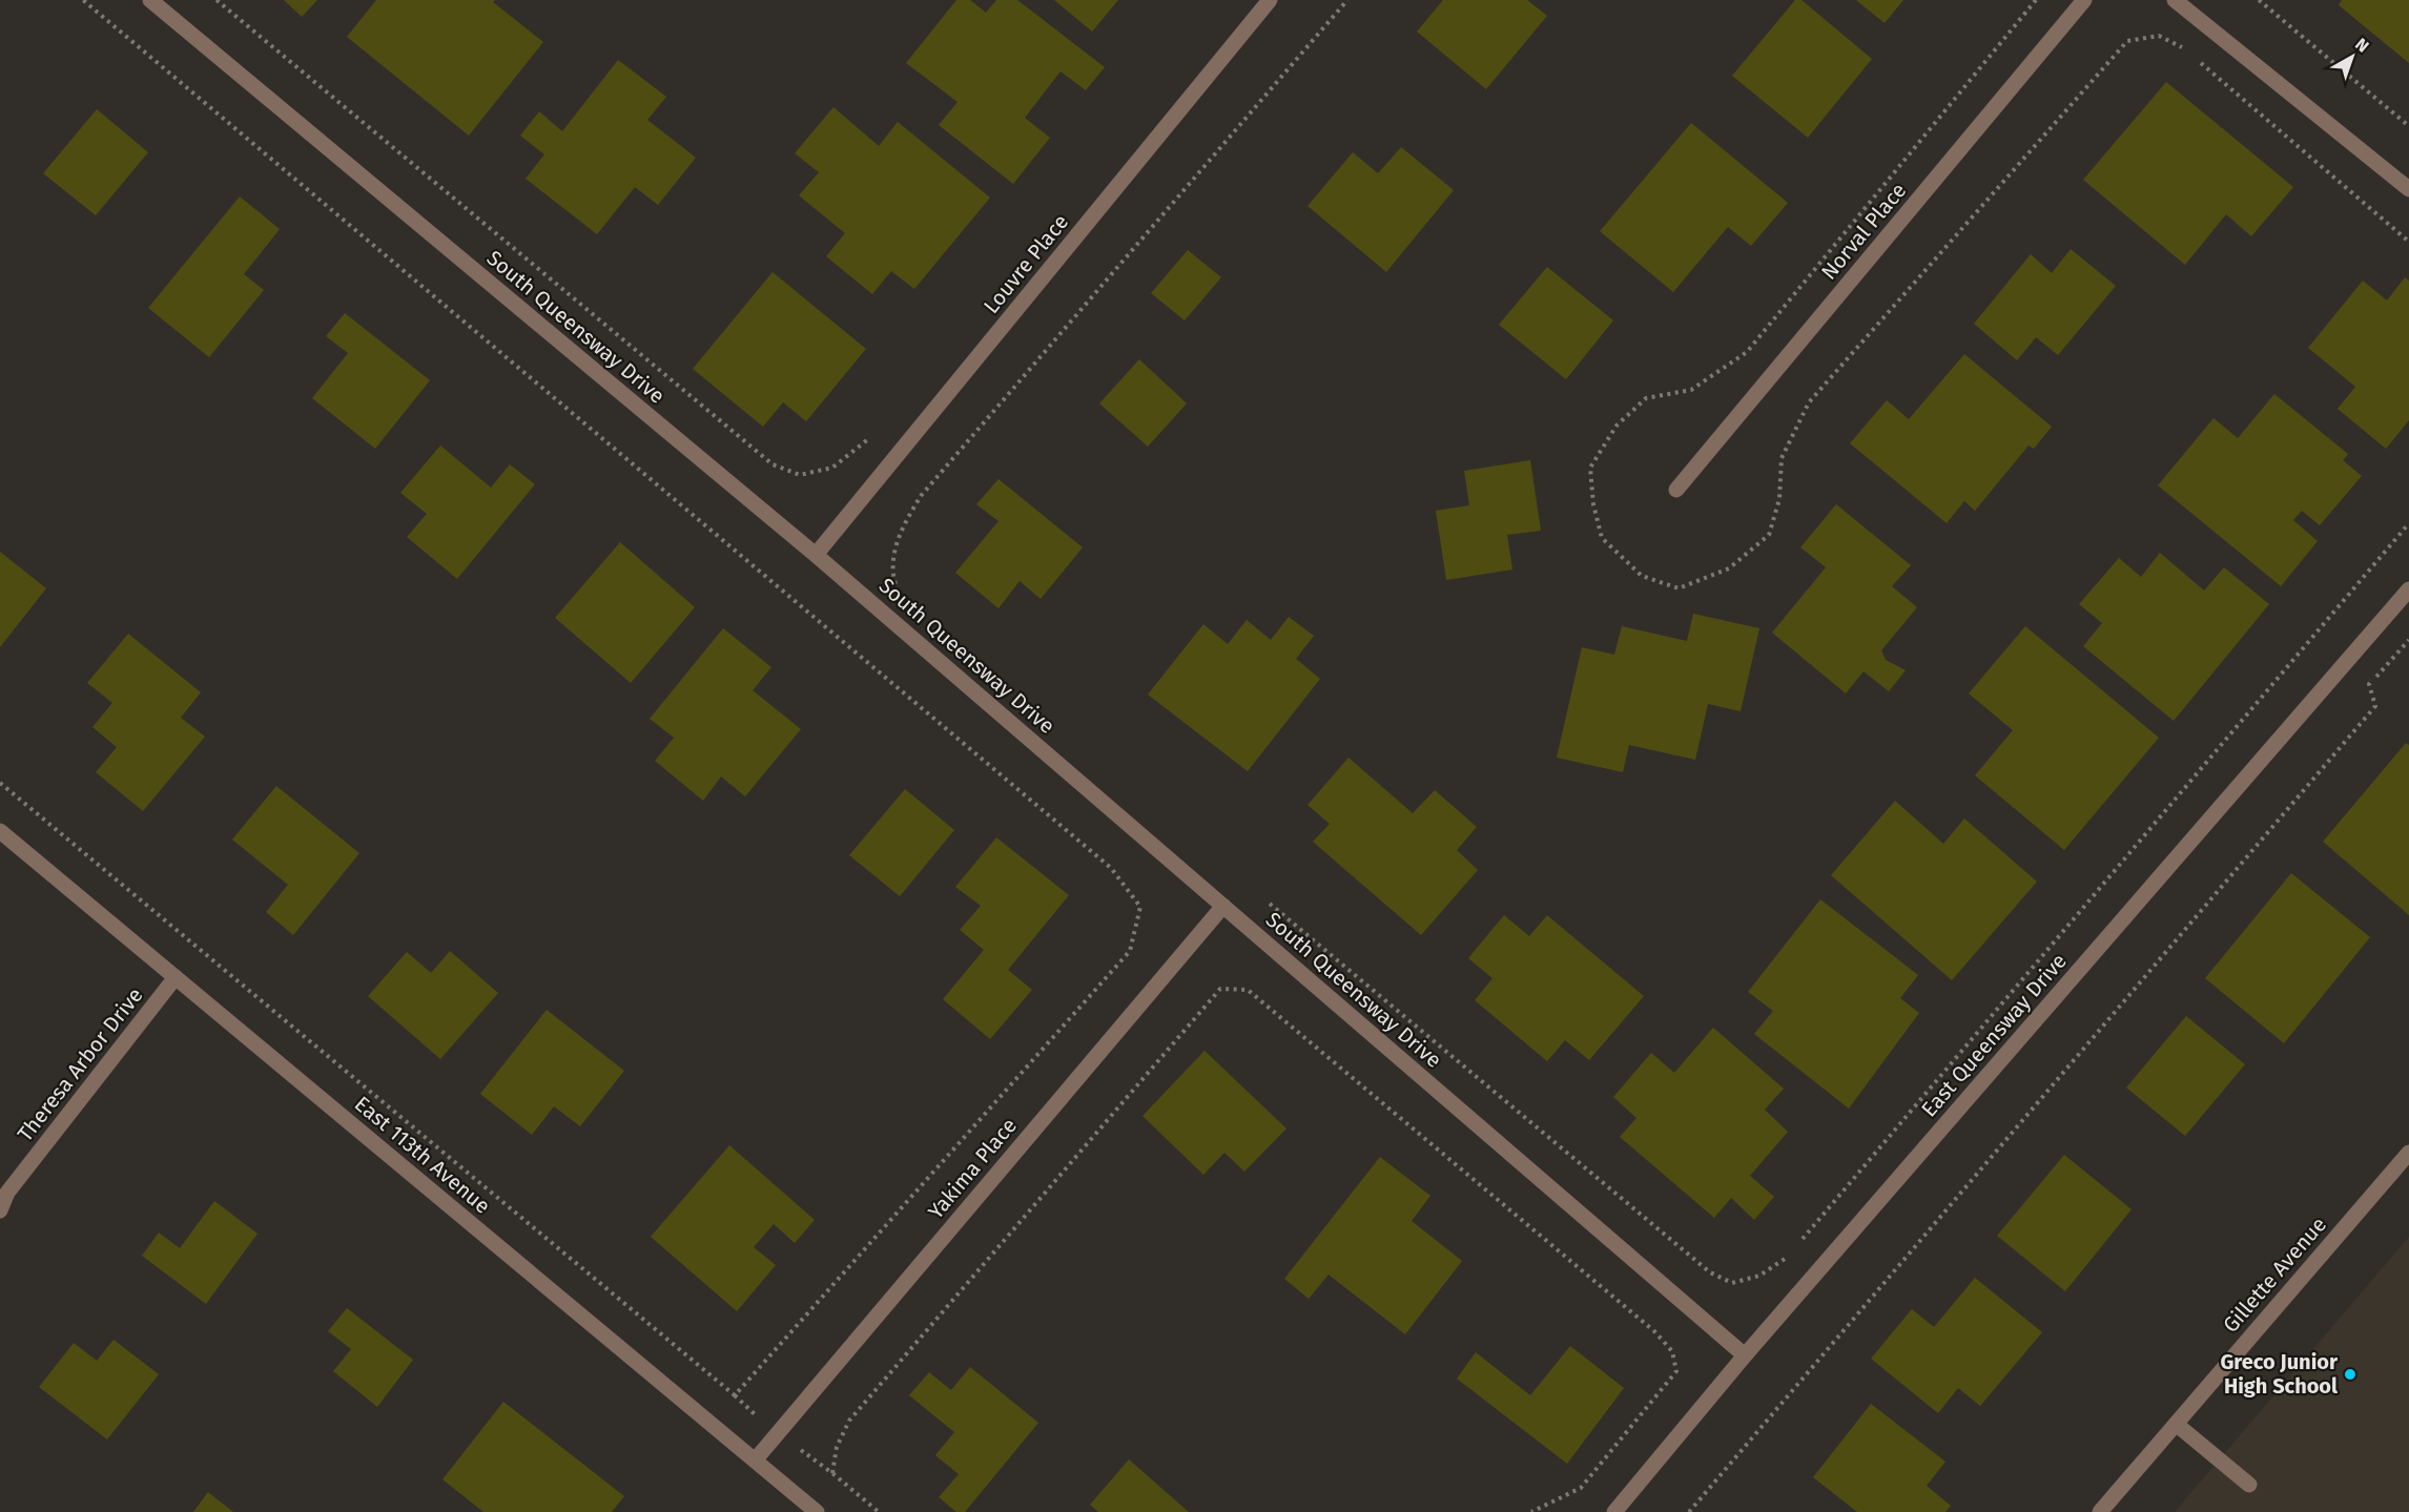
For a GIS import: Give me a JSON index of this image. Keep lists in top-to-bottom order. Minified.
{"streets":{"street":["Norval Place","Louvre Place","South Queensway Drive","East Queensway Drive","Theresa Arbor Drive","East 113th Avenue","Yakima Place","Gillette Avenue"]},"crossings":[["Louvre Place","South Queensway Drive"],["South Queensway Drive","East Queensway Drive"],["South Queensway Drive","Yakima Place"],["Theresa Arbor Drive","East 113th Avenue"],["East 113th Avenue","Yakima Place"]],"places":["Greco Junior High School"],"north":"top right"}
